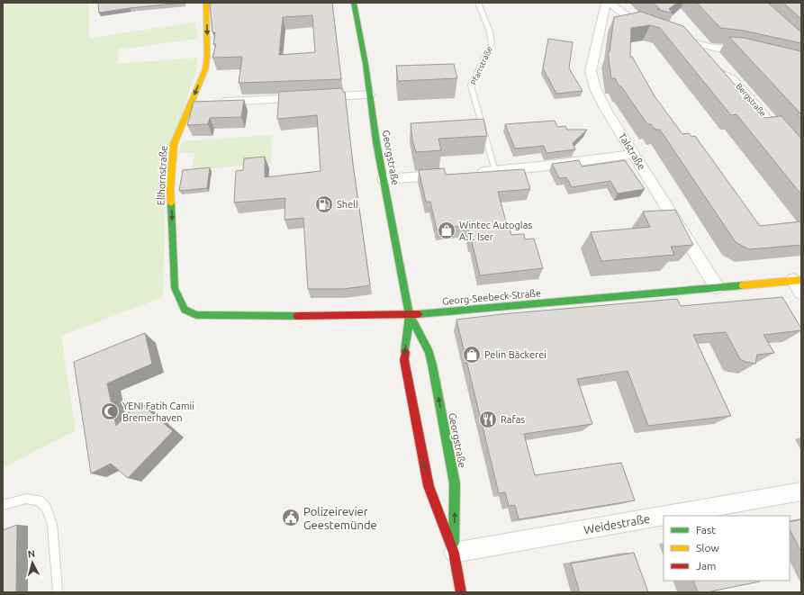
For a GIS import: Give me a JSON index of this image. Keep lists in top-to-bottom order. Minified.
{"streets":{"street":["Bergstraße","Talstraße","Georgstraße","Ellhornstraße","Georg-Seebeck-Straße","Weidestraße"],"lane":["Pfarrstraße"]},"crossings":[["Talstraße","Georg-Seebeck-Straße"],["Georgstraße","Georg-Seebeck-Straße"],["Georgstraße","Weidestraße"],["Ellhornstraße","Georg-Seebeck-Straße"]],"one_way":["Ellhornstraße"],"places":{"fuel station":["Shell"],"shop":["Wintec Autoglas A.T. Iser","Pelin Bäckerei"],"mosque":["YENI Fatih Camii Bremerhaven"],"restaurant":["Rafas"],"public building":["Polizeirevier Geestemünde"]},"legend":["Fast","Slow","Jam"],"north":"top"}
